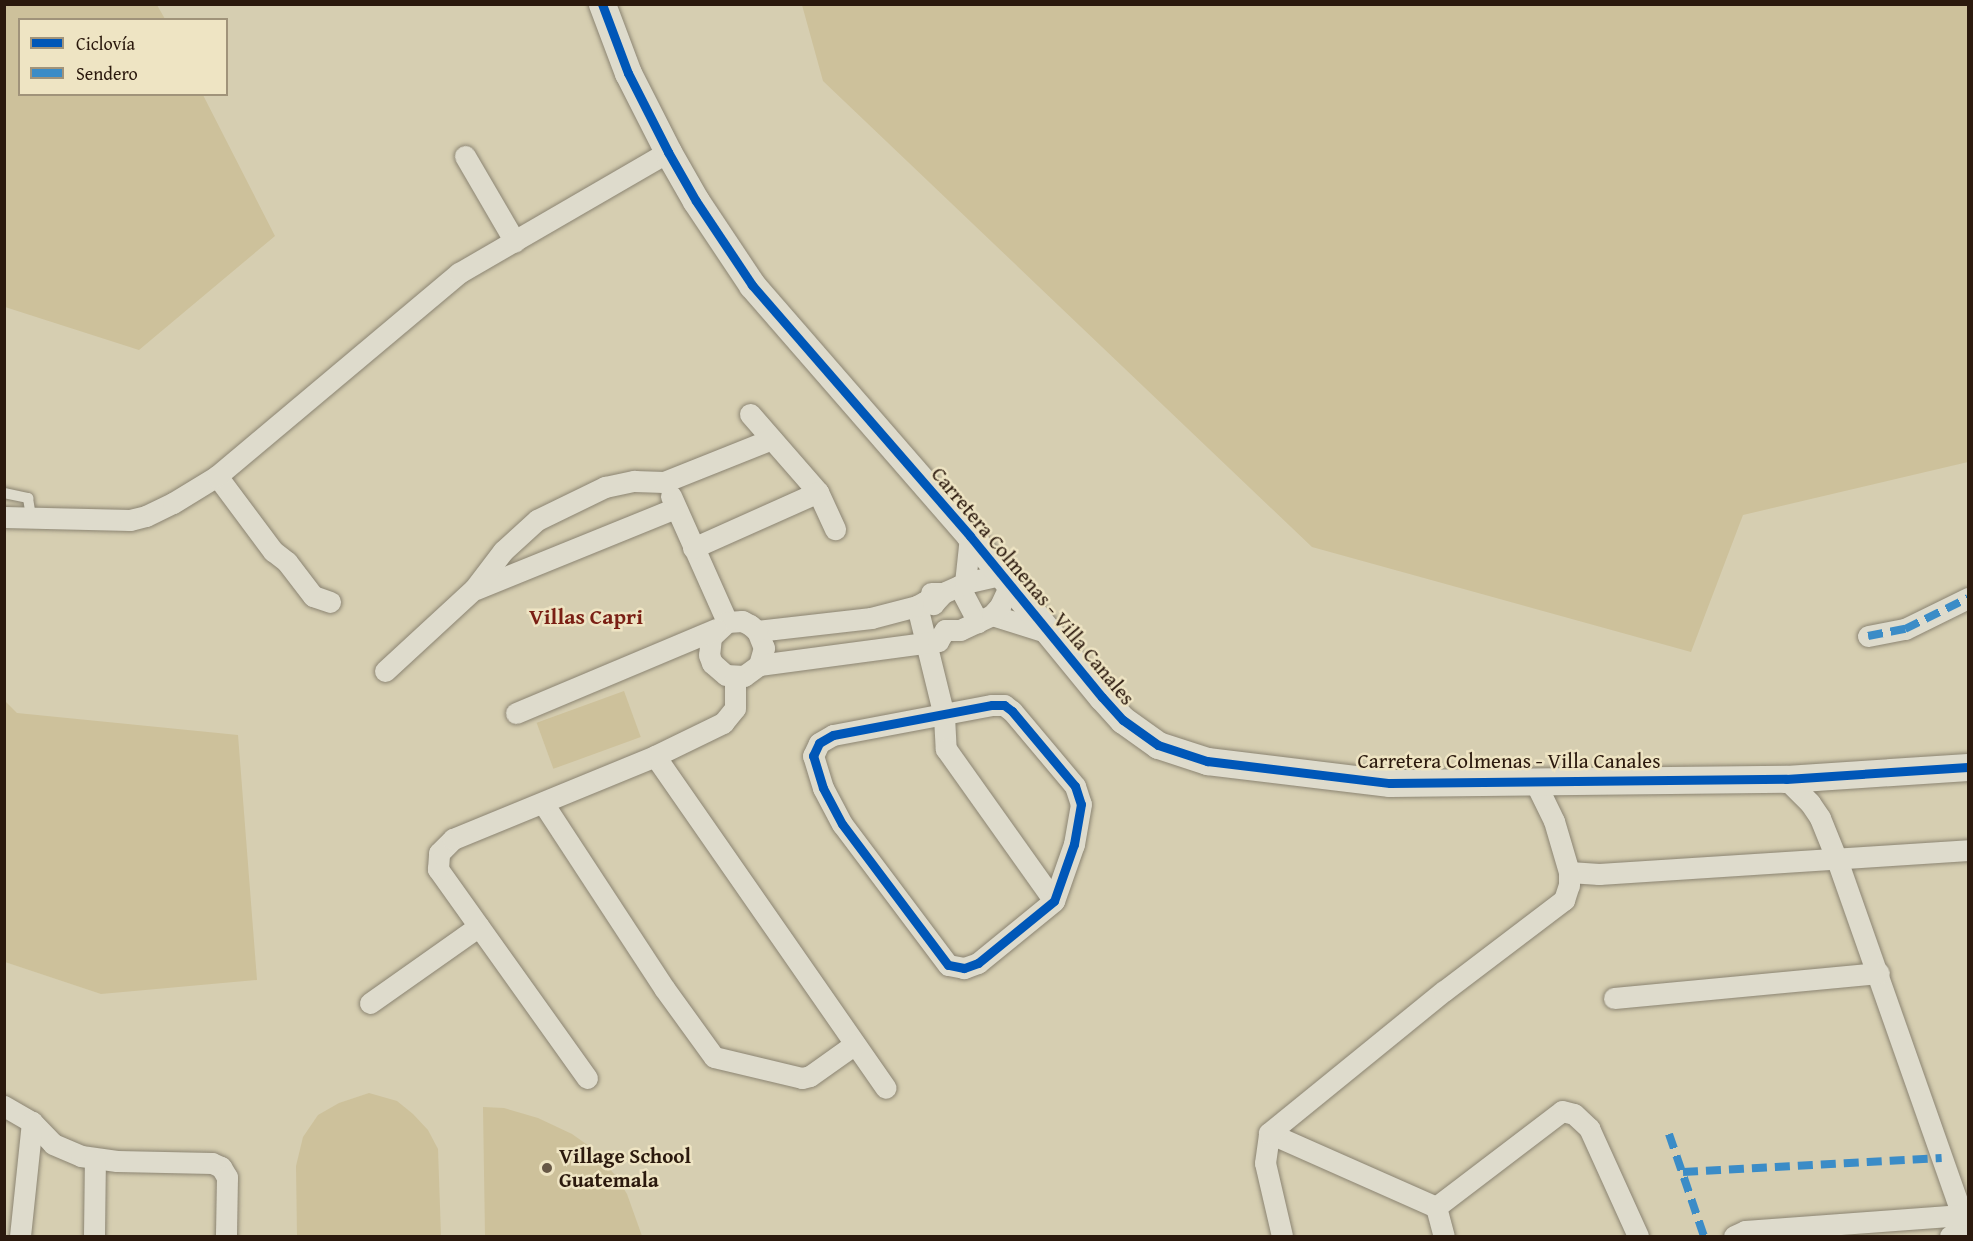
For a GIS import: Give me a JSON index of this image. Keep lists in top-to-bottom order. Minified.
{"streets":{"street":["Carretera Colmenas - Villa Canales"]},"districts":["Villas Capri"],"places":["Village School Guatemala"],"legend":["Ciclovía","Sendero"]}
